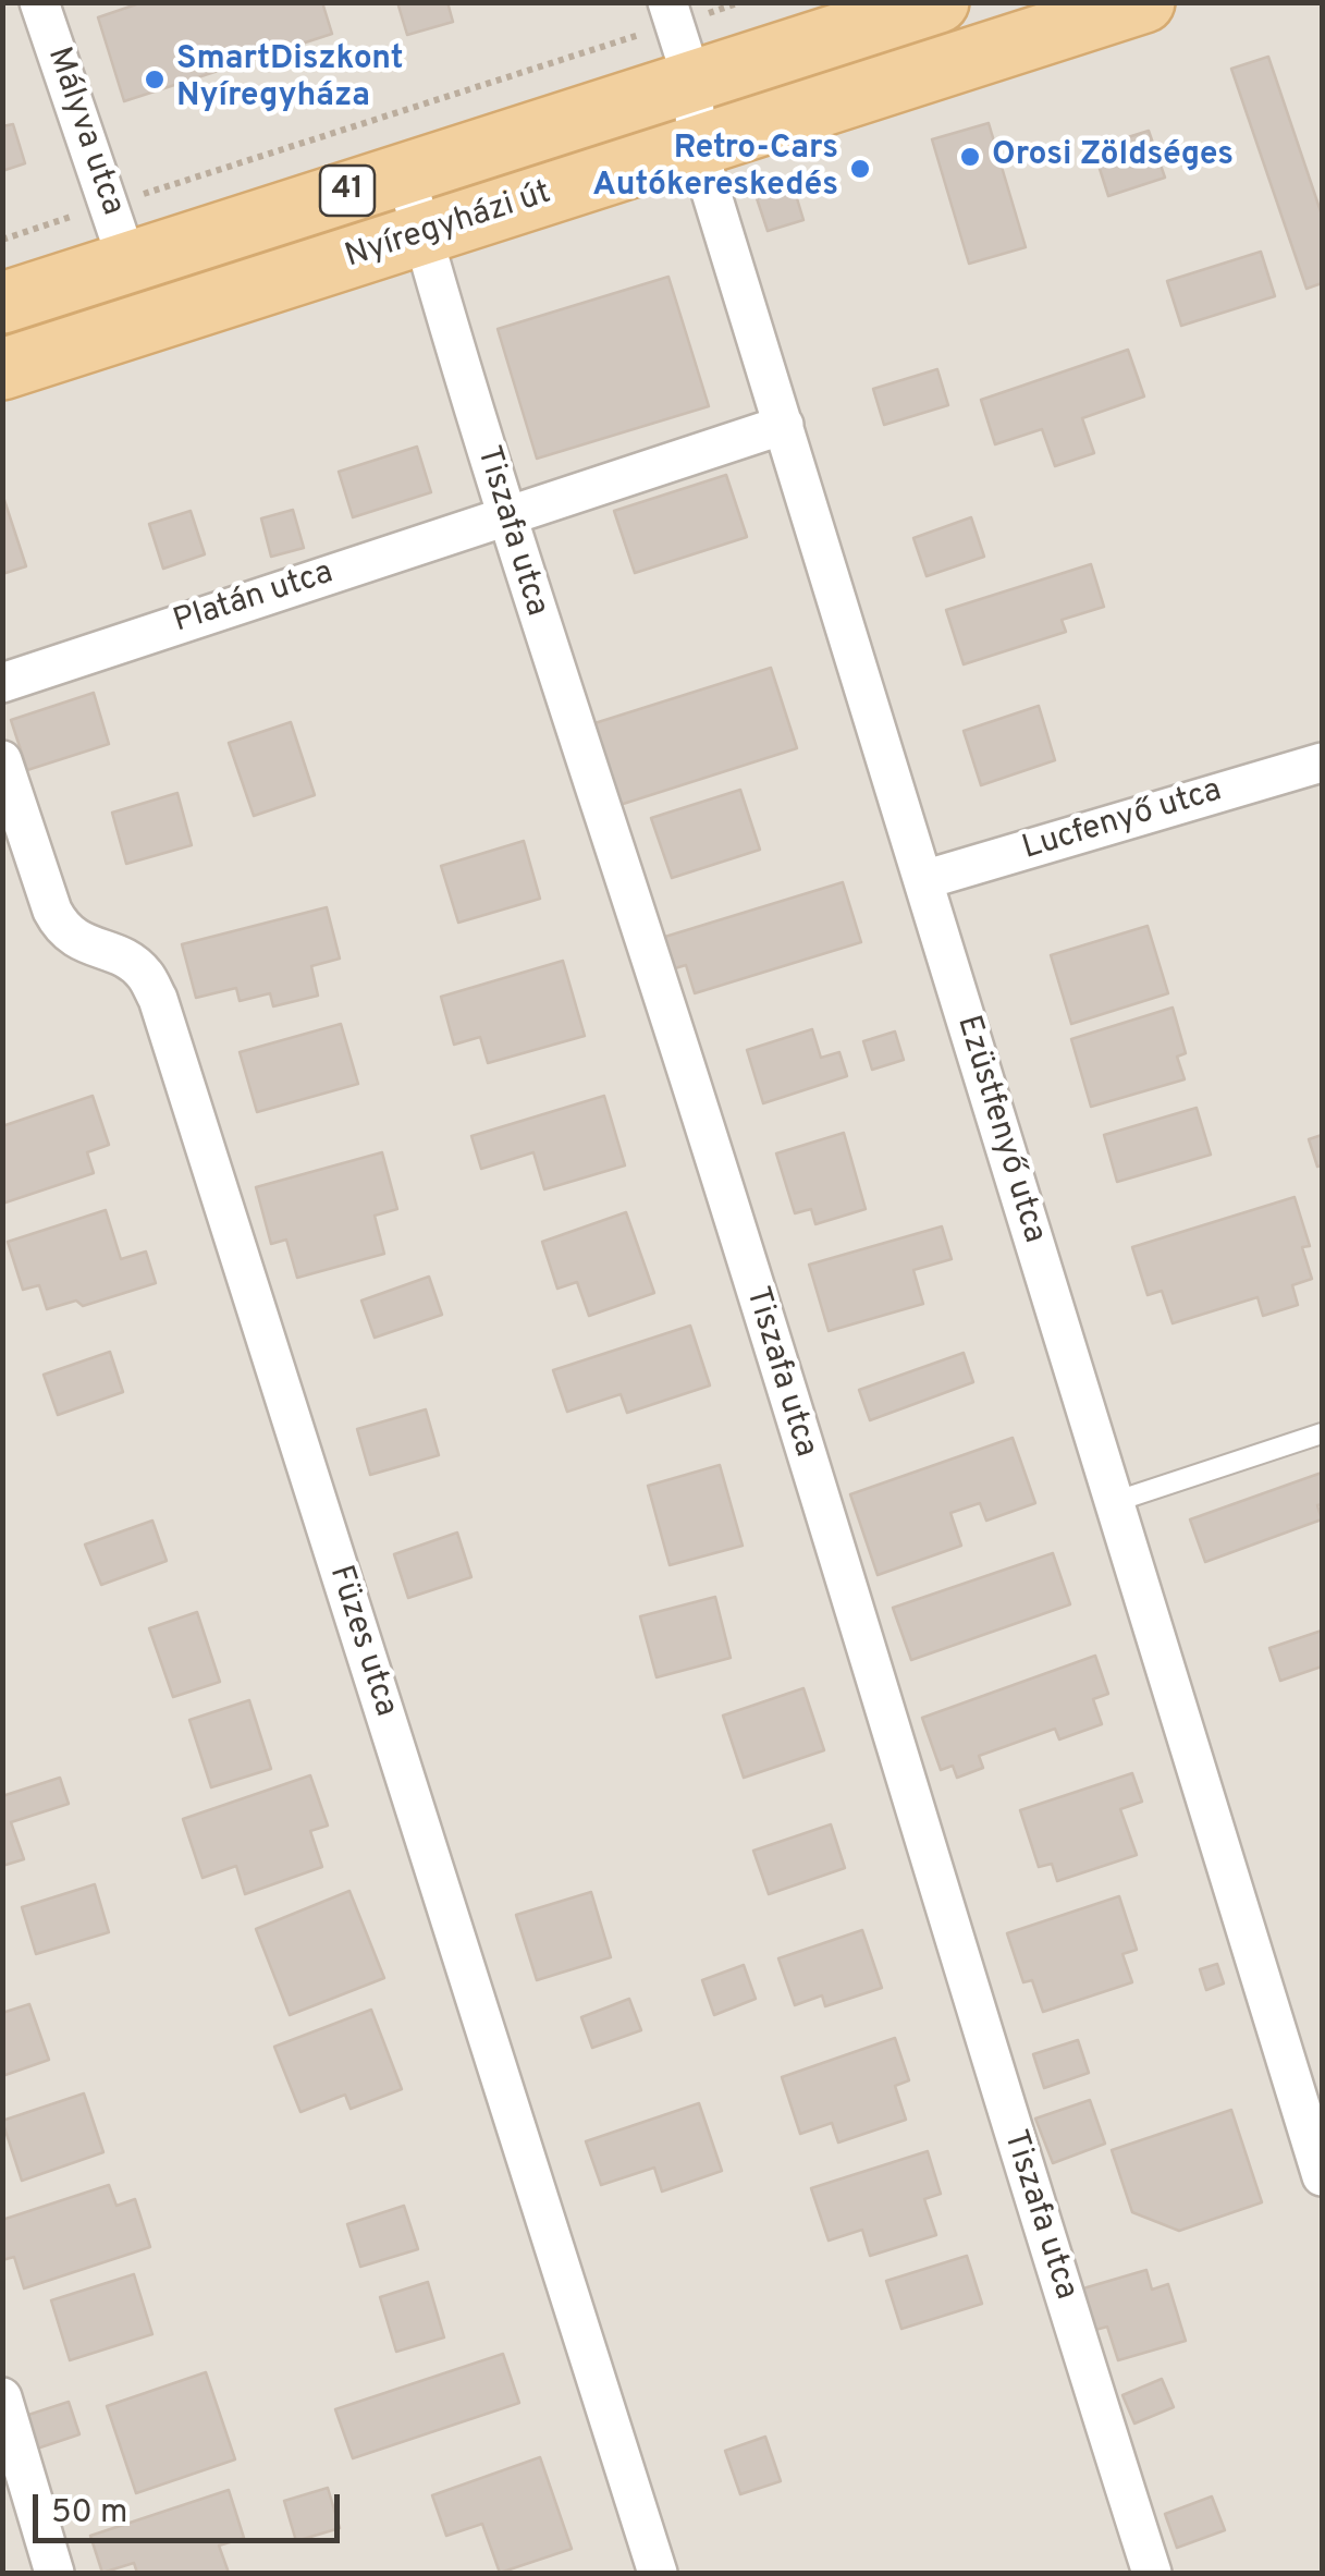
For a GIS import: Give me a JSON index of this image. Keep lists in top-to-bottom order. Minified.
{"streets":{"main road":["41","Nyíregyházi út"],"street":["Mályva utca","Tiszafa utca","Platán utca","Lucfenyő utca","Ezüstfenyő utca","Füzes utca"]},"crossings":[["Mályva utca","Nyíregyházi út"],["Nyíregyházi út","Tiszafa utca"],["Nyíregyházi út","Ezüstfenyő utca"],["Tiszafa utca","Platán utca"],["Platán utca","Ezüstfenyő utca"],["Lucfenyő utca","Ezüstfenyő utca"]],"places":["SmartDiszkont Nyíregyháza","Orosi Zöldséges","Retro-Cars Autókereskedés"],"scale_bar":"50 m"}
